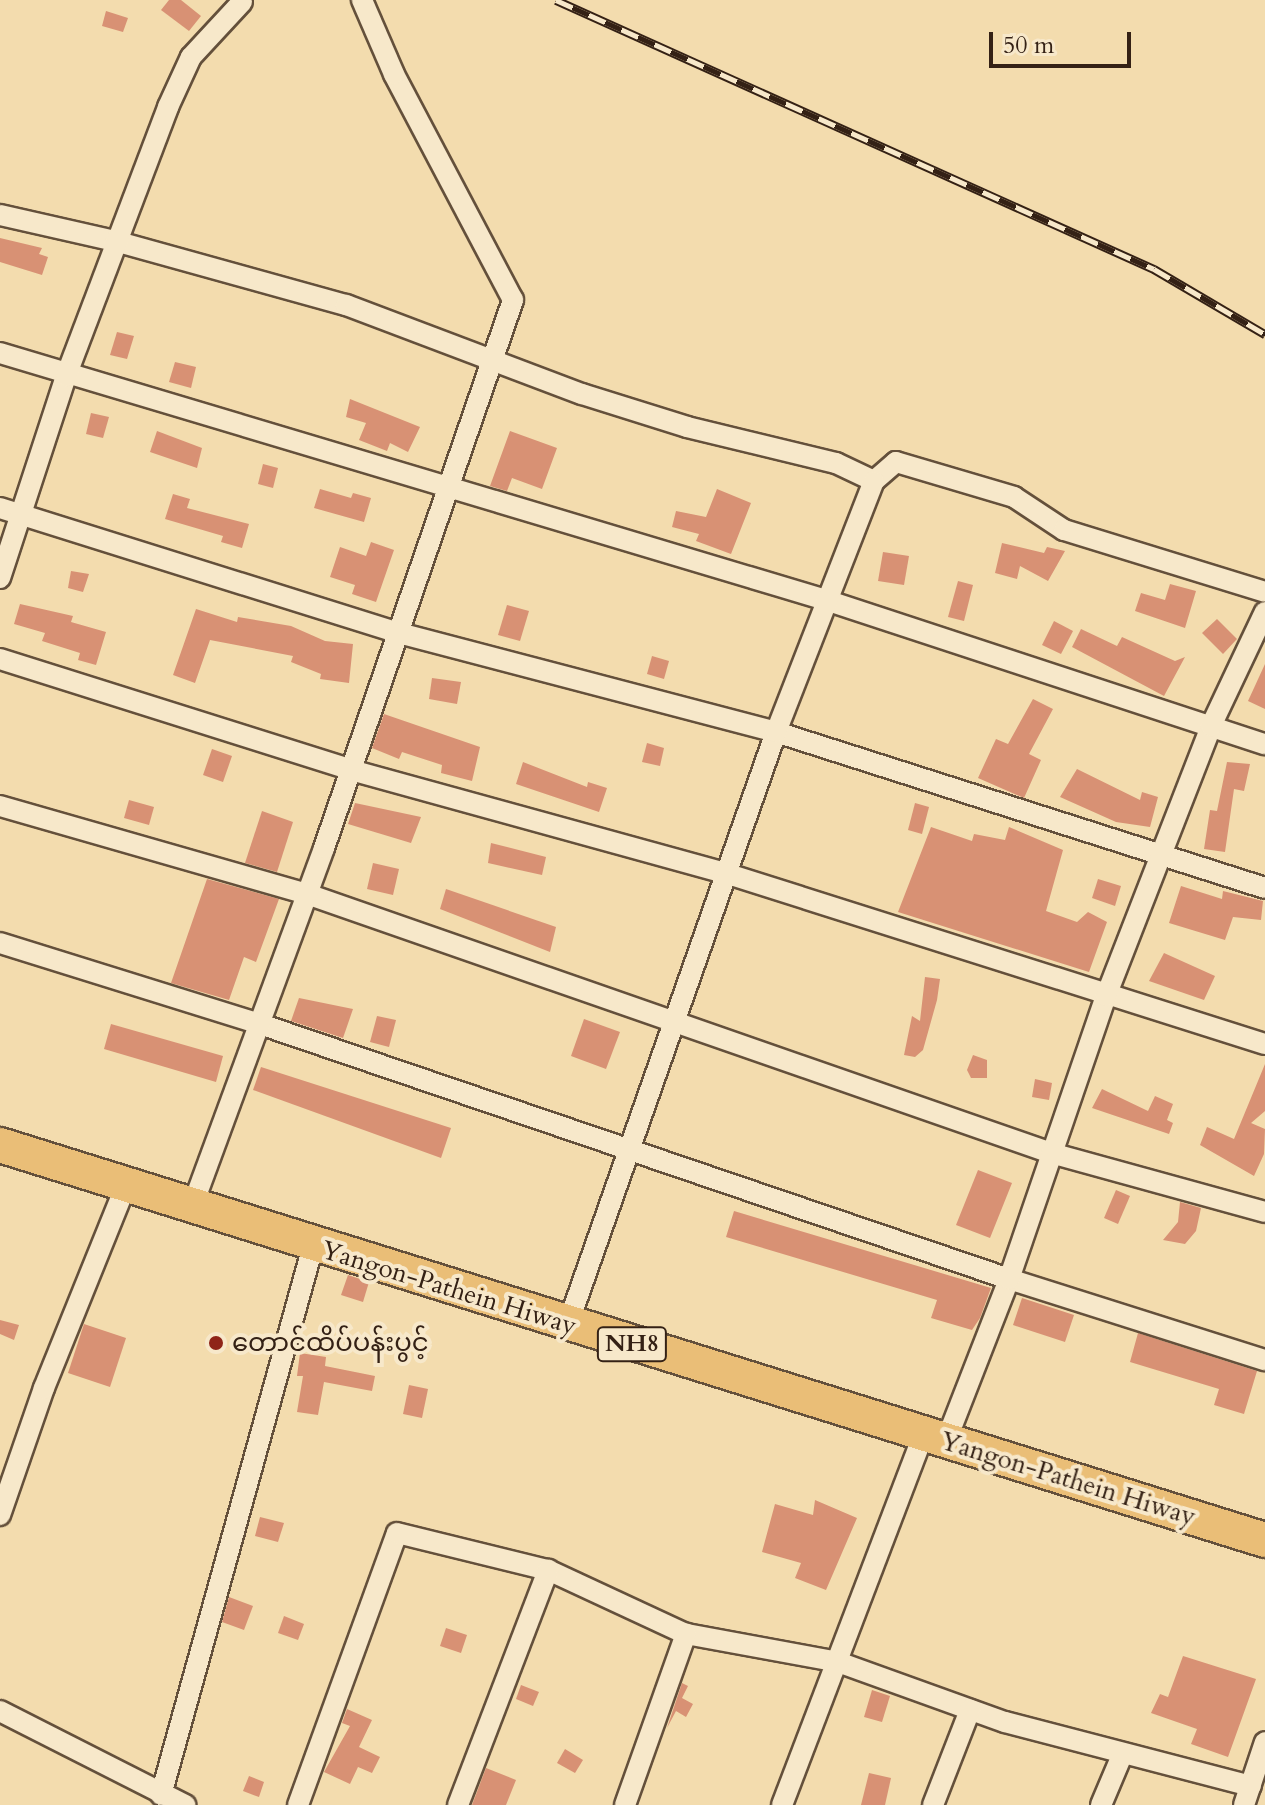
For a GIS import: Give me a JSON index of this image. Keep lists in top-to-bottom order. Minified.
{"streets":{"highway":["Yangon-Pathein Hiway","NH8"]},"places":["တောင်ထိပ်ပန်းပွင့်"],"scale_bar":"50 m"}
